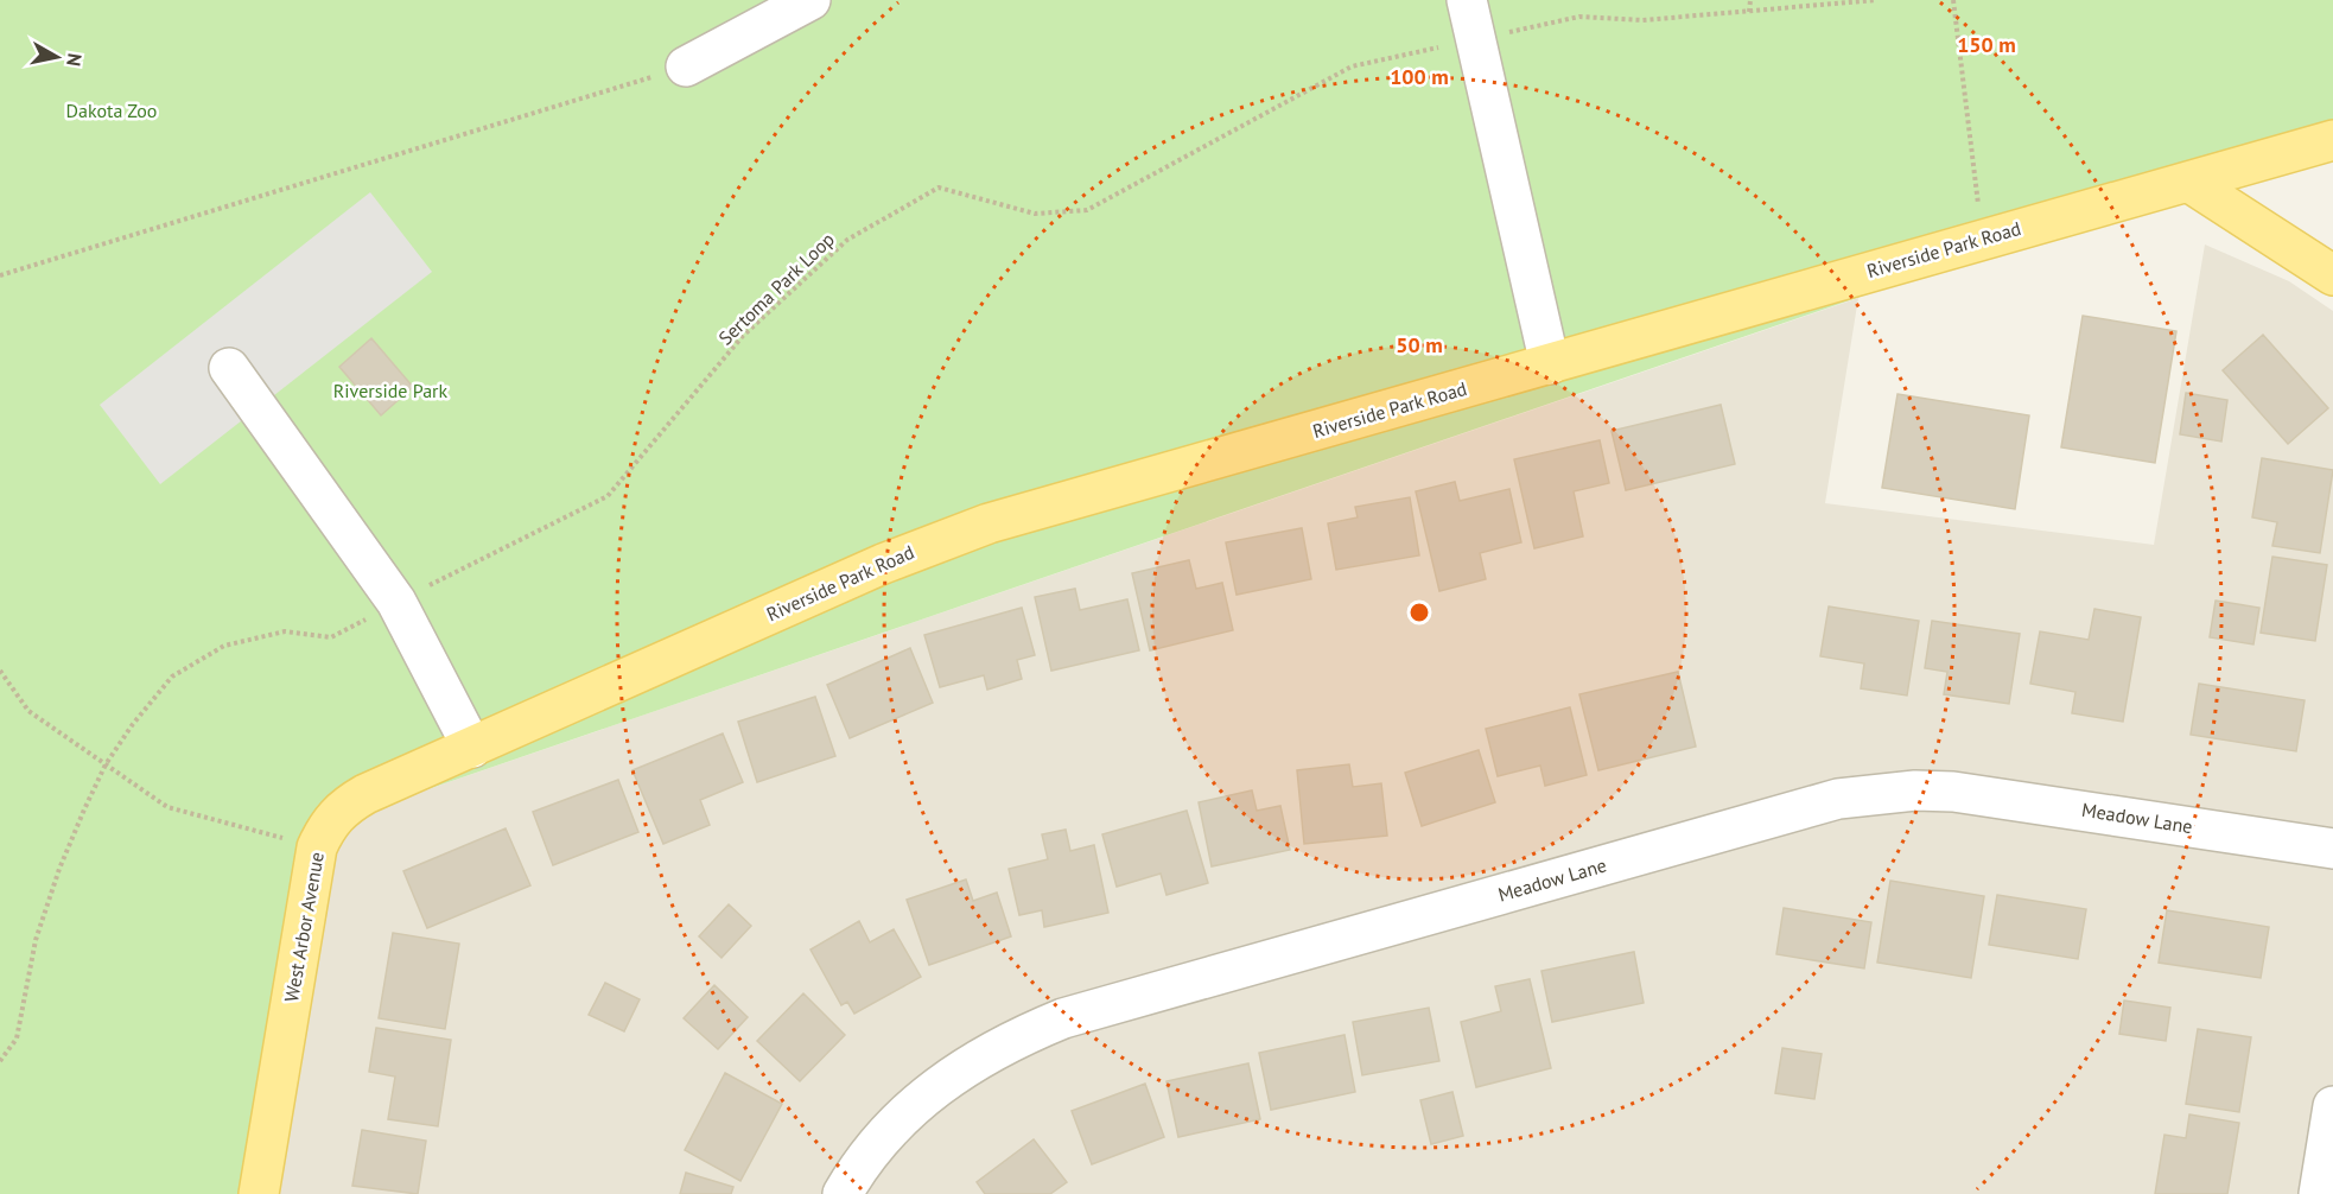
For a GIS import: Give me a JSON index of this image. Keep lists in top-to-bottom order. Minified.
{"streets":{"main road":["Riverside Park Road","West Arbor Avenue"],"street":["Meadow Lane"],"path":["Sertoma Park Loop"]},"crossings":[["Riverside Park Road","West Arbor Avenue"]],"parks":["Dakota Zoo","Riverside Park"],"north":"right","rings":["150 m","100 m","50 m"]}
